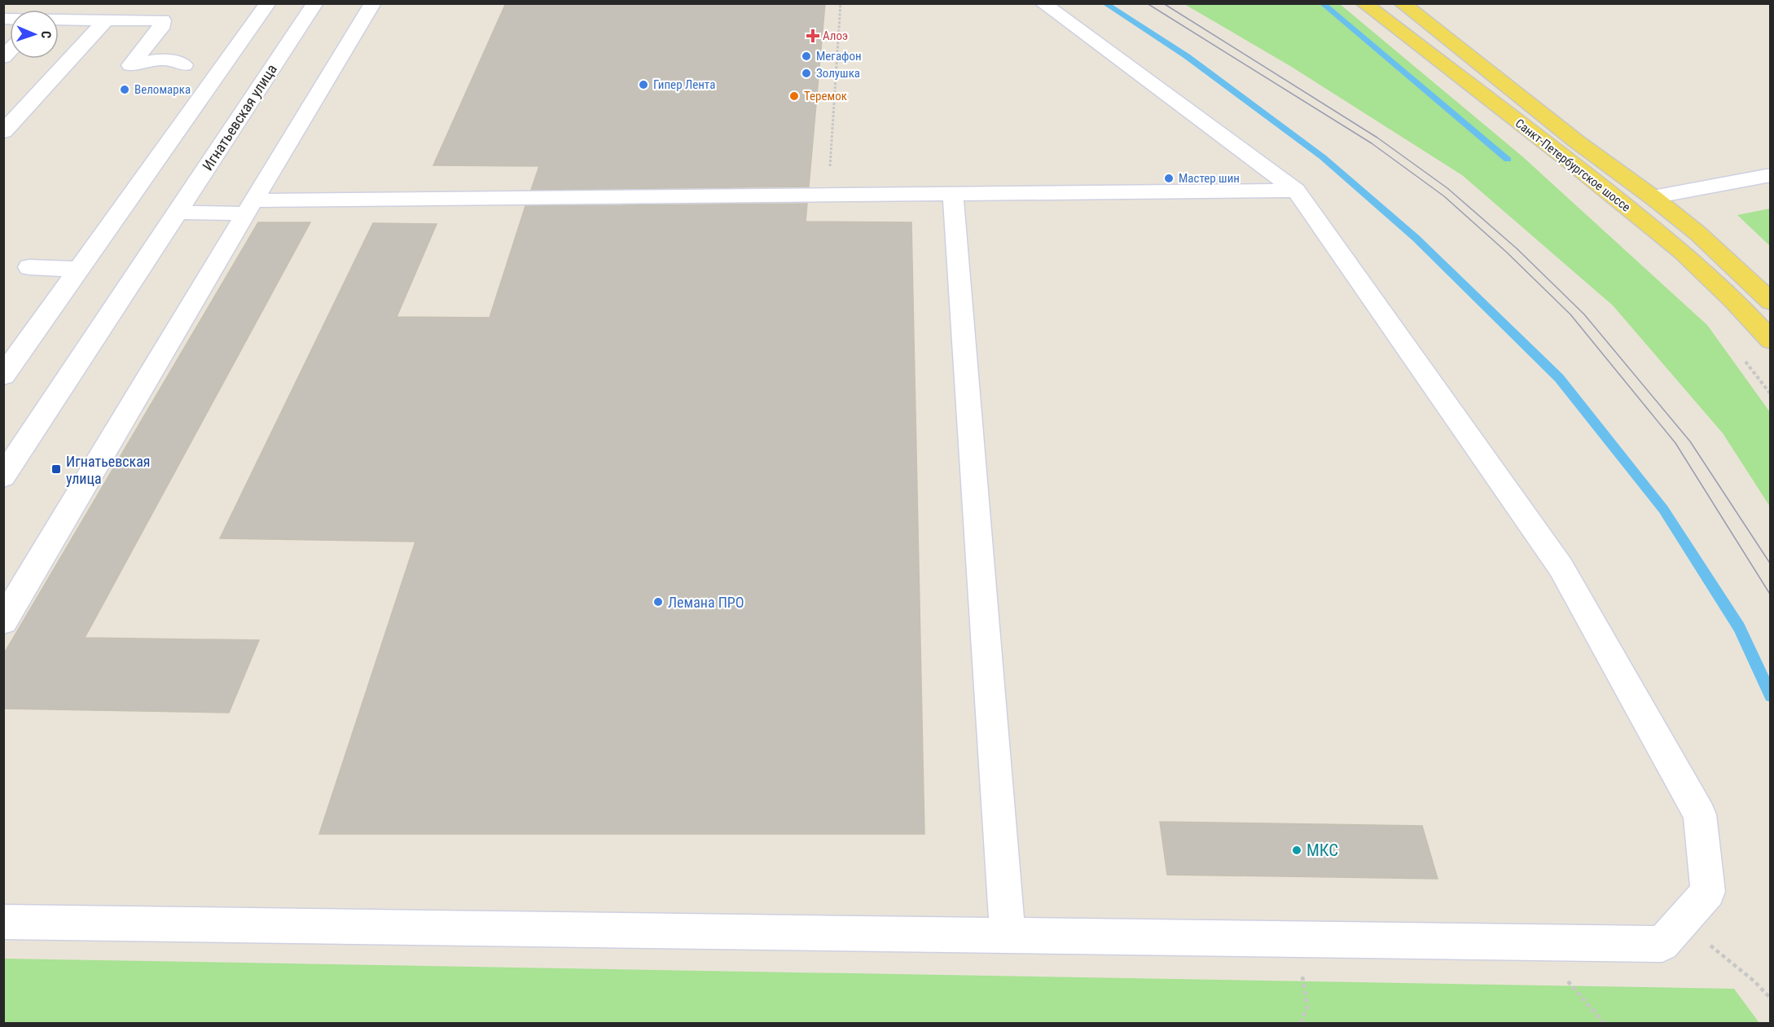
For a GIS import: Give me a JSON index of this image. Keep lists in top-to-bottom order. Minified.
{"streets":{"main road":["Санкт-Петербургское шоссе"],"street":["Игнатьевская улица"]},"places":{"health":["Алоэ"],"other":["Мегафон","Золушка","Гипер Лента","Веломарка","Теремок","Мастер шин","Лемана ПРО","МКС"],"transit":["Игнатьевская улица"]},"north":"right"}
